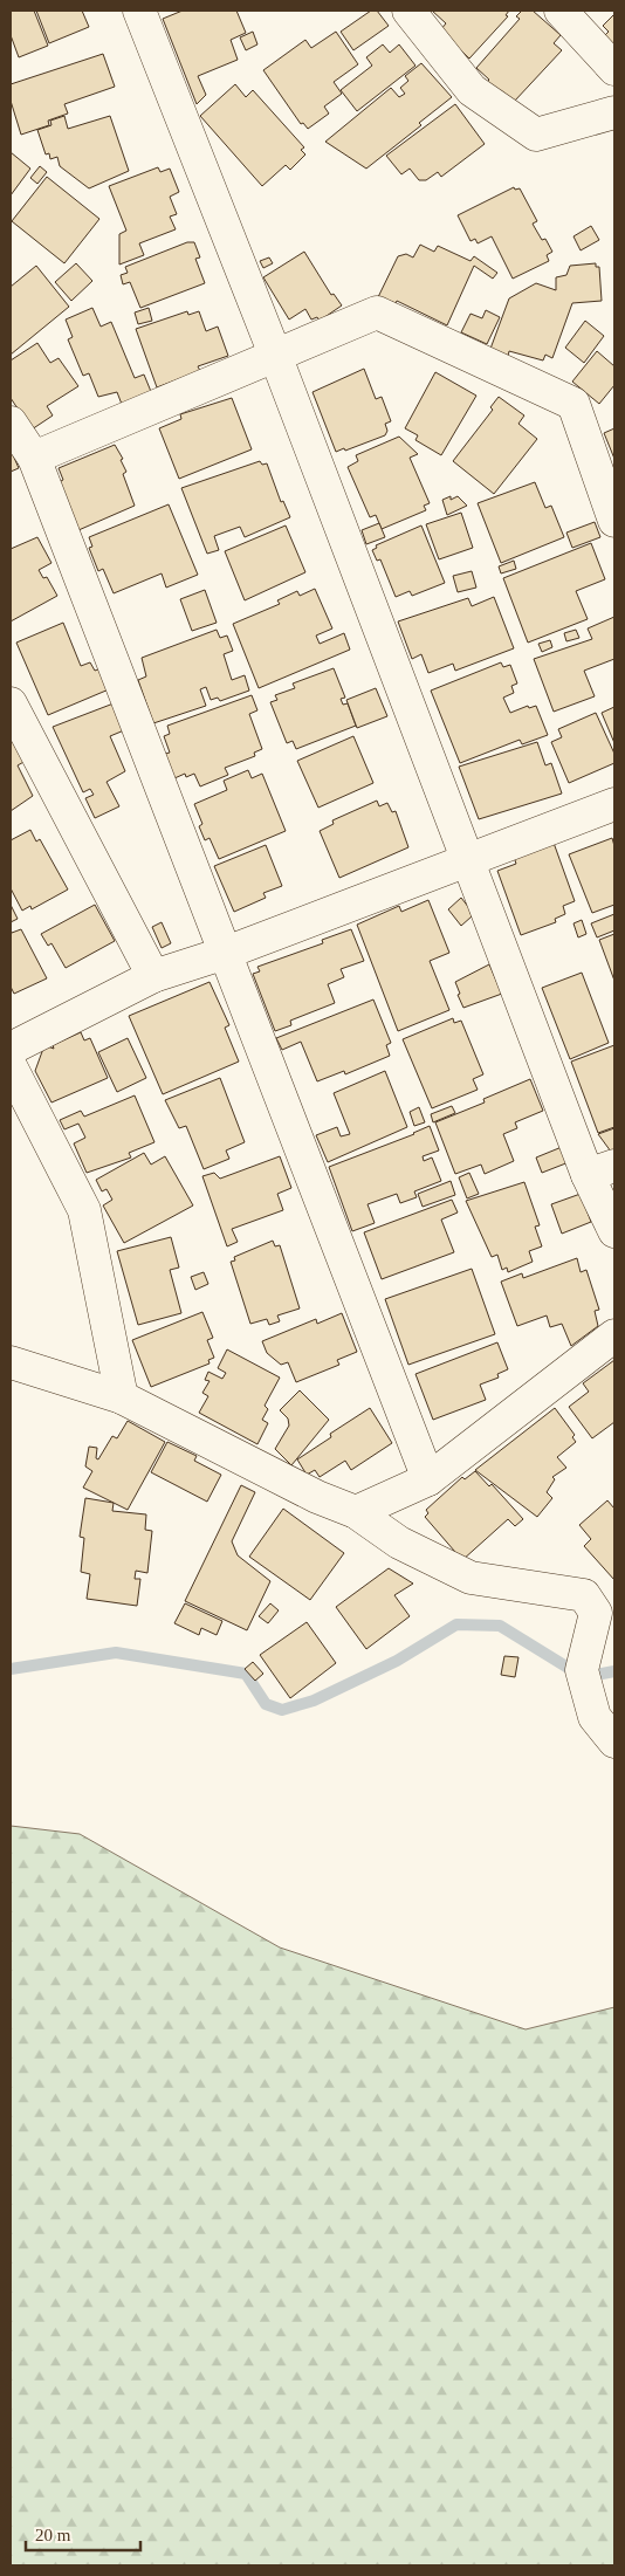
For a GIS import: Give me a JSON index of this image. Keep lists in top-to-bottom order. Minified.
{"scale_bar":"20 m"}
